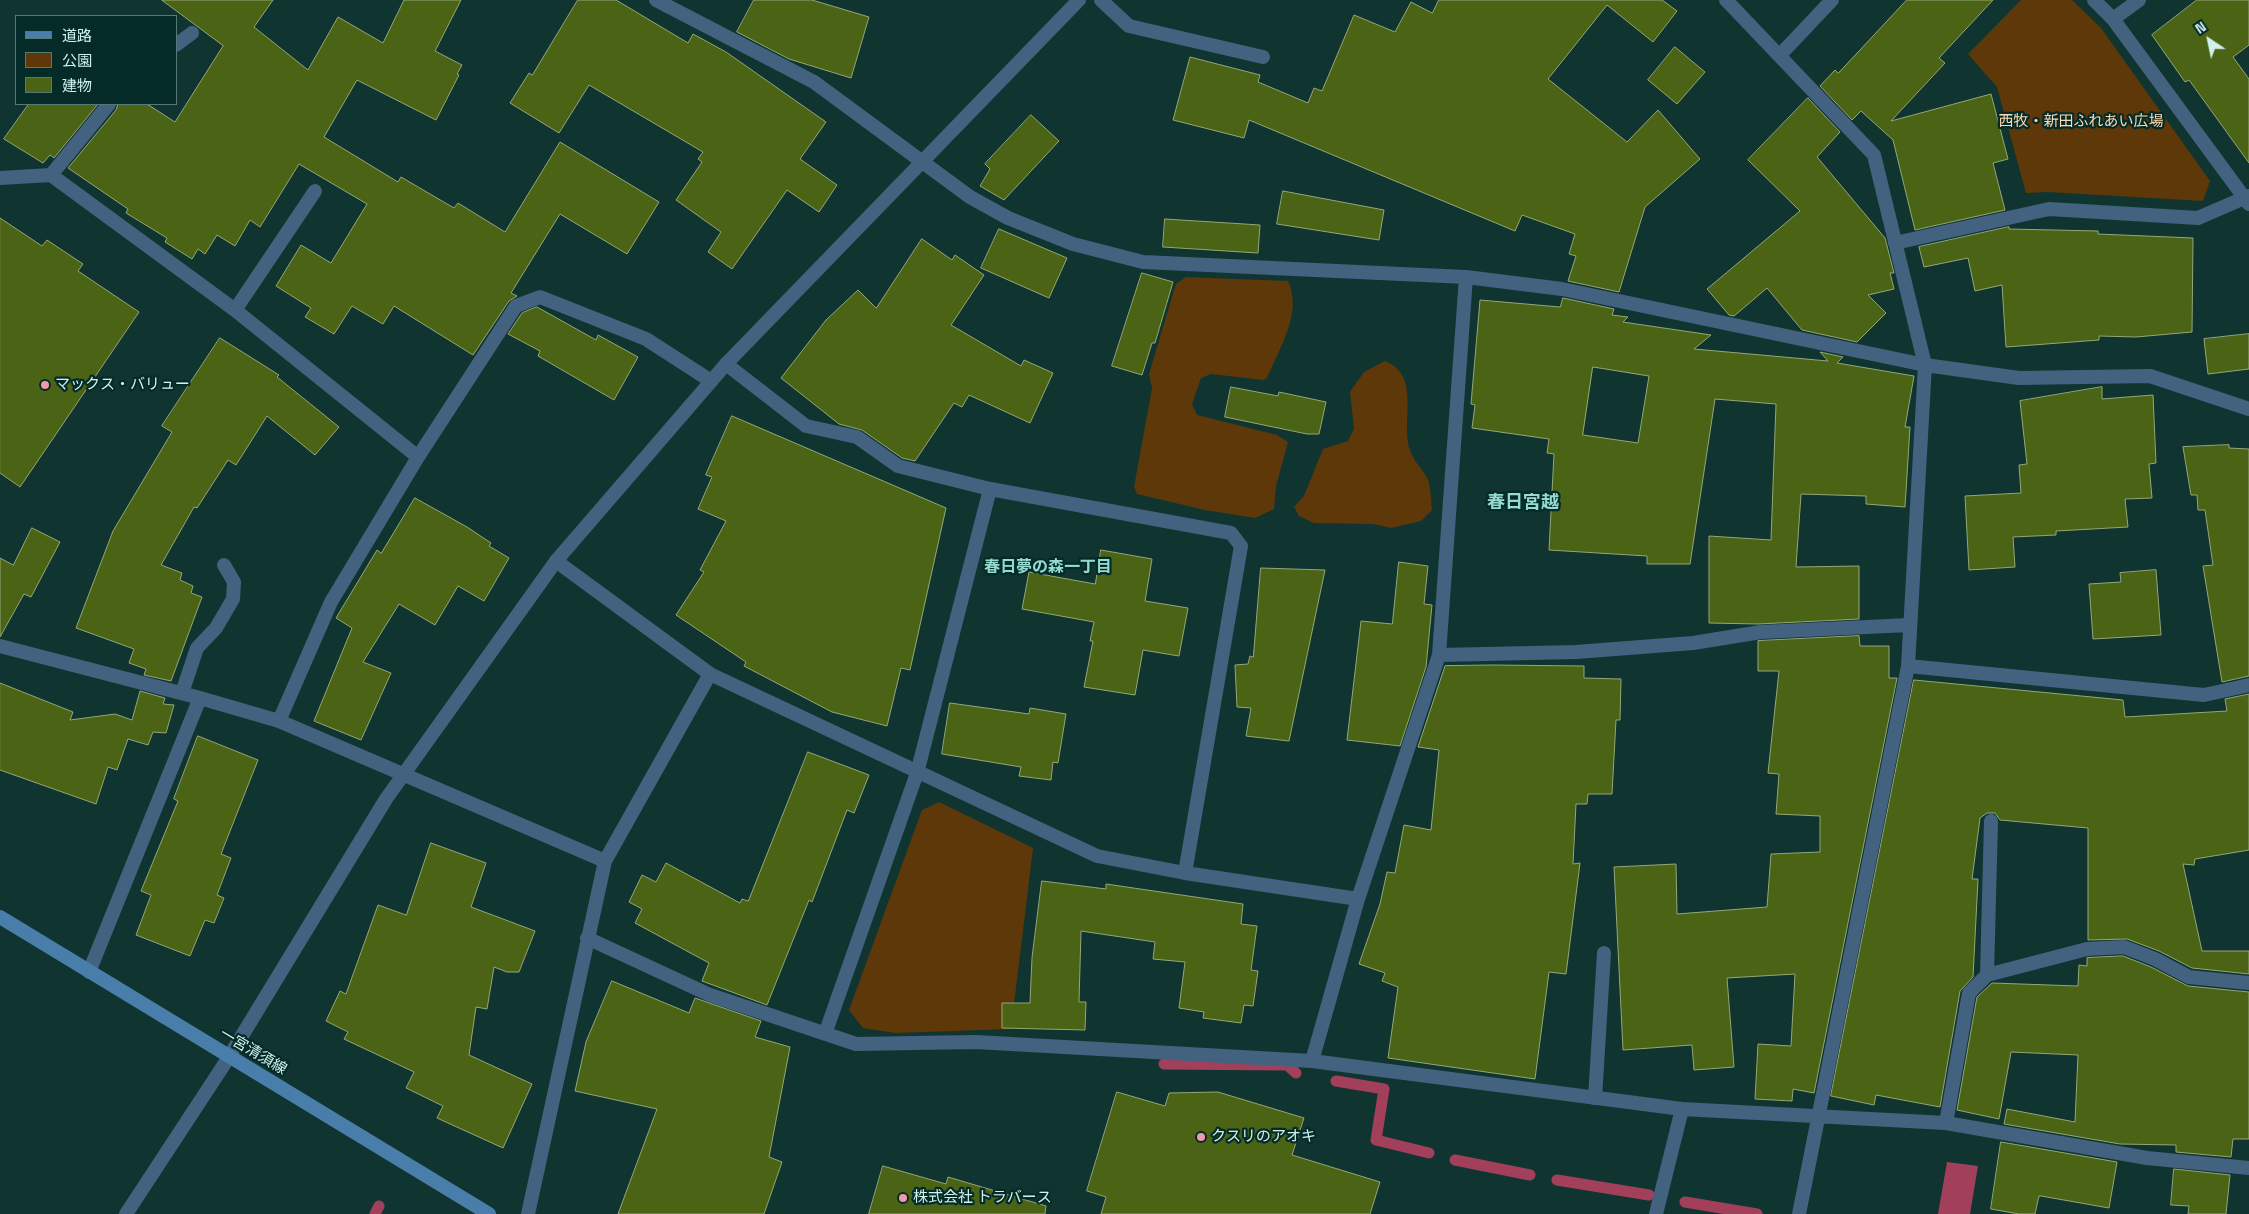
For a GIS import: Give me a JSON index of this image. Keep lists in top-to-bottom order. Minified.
{"streets":{"main road":["一宮清須線"]},"districts":["春日宮越","春日夢の森一丁目"],"parks":["西牧・新田ふれあい広場"],"places":["マックス・バリュー","クスリのアオキ","株式会社 トラバース"],"legend":["道路","公園","建物"],"north":"top left"}
